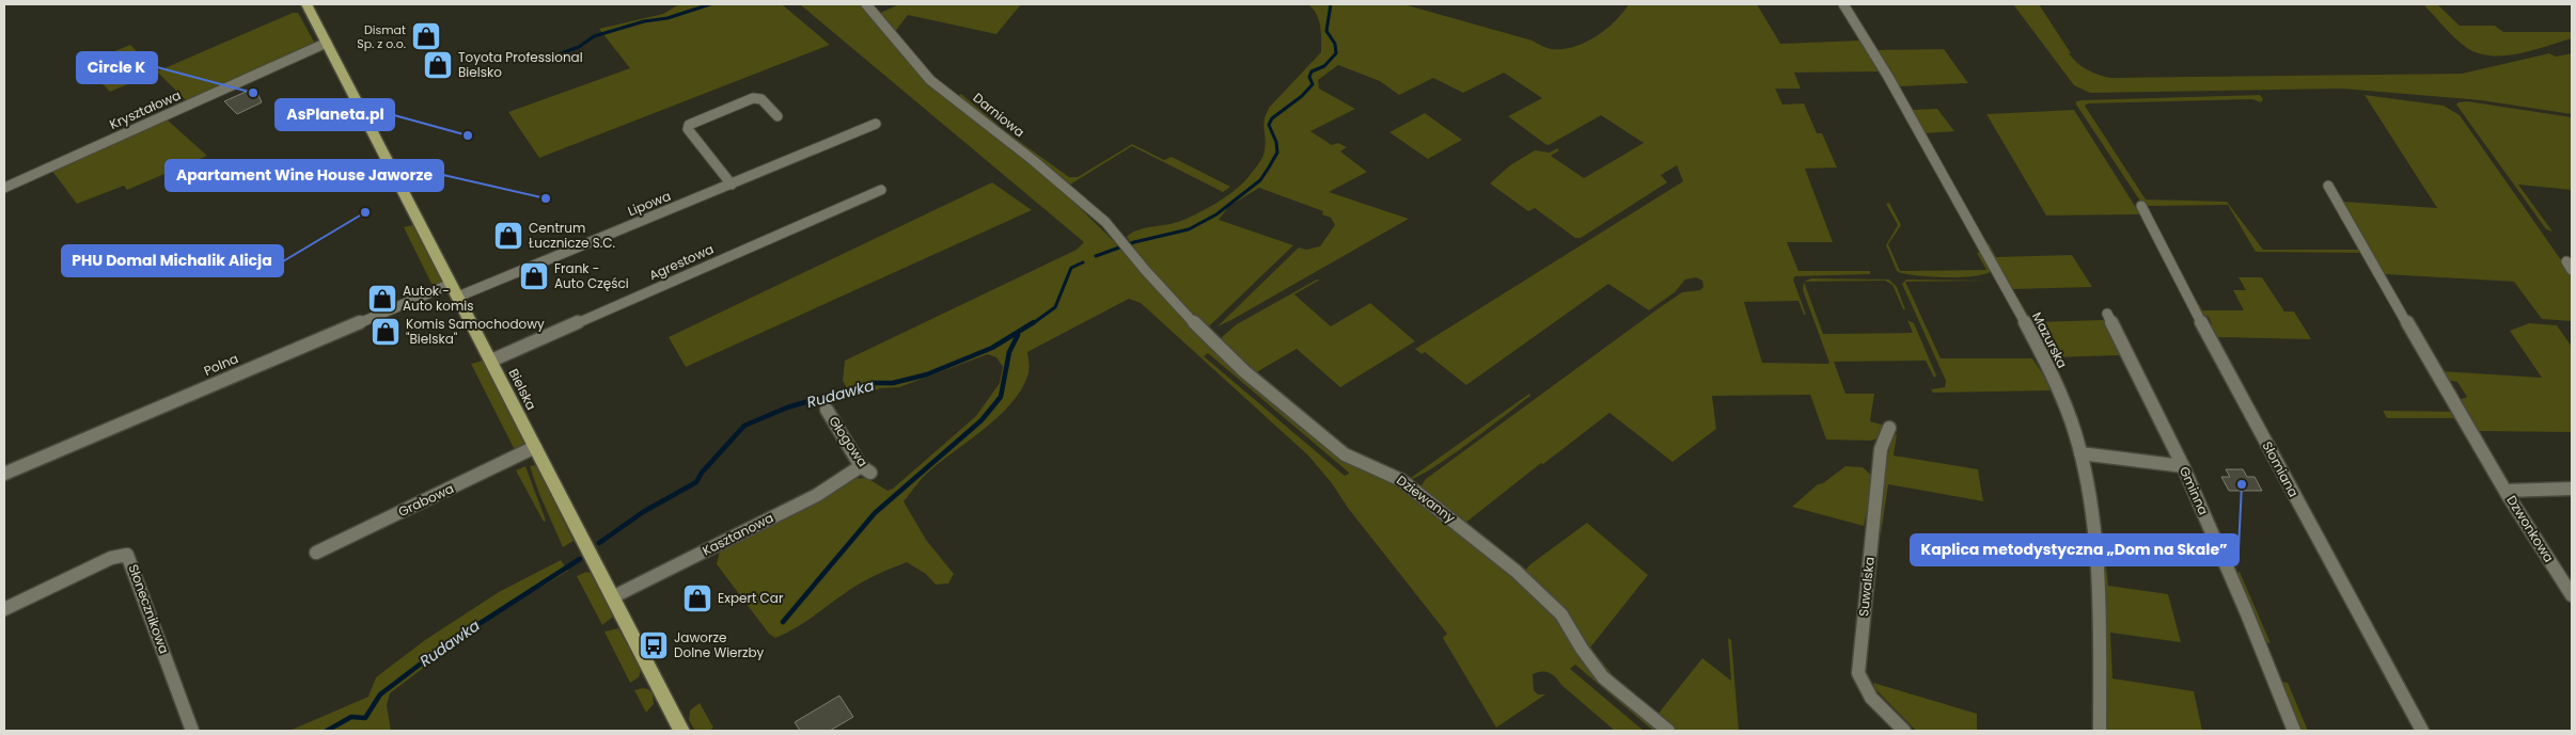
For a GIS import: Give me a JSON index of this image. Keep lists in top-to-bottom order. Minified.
{"streets":{"main road":["Bielska"],"street":["Kryształowa","Darniowa","Lipowa","Agrestowa","Mazurska","Polna","Głogowa","Słomiana","Gminna","Dziewanny","Grabowa","Dzwonkowa","Kasztanowa","Suwalska","Słonecznikowa"]},"crossings":[["Kryształowa","Bielska"],["Darniowa","Dziewanny"],["Lipowa","Bielska"],["Agrestowa","Bielska"],["Polna","Bielska"],["Bielska","Grabowa"],["Bielska","Kasztanowa"],["Głogowa","Kasztanowa"]],"water":["Rudawka"],"places":{"shop":["Dismat Sp. z o.o.","Toyota Professional Bielsko","Centrum Łucznicze S.C.","Frank - Auto Części","Autok - Auto komis","Komis Samochodowy \"Bielska\"","Expert Car"],"other":["Circle K","AsPlaneta.pl","Apartament Wine House Jaworze","PHU Domal Michalik Alicja","Kaplica metodystyczna „Dom na Skale”"],"bus stop":["Jaworze Dolne Wierzby"]}}
